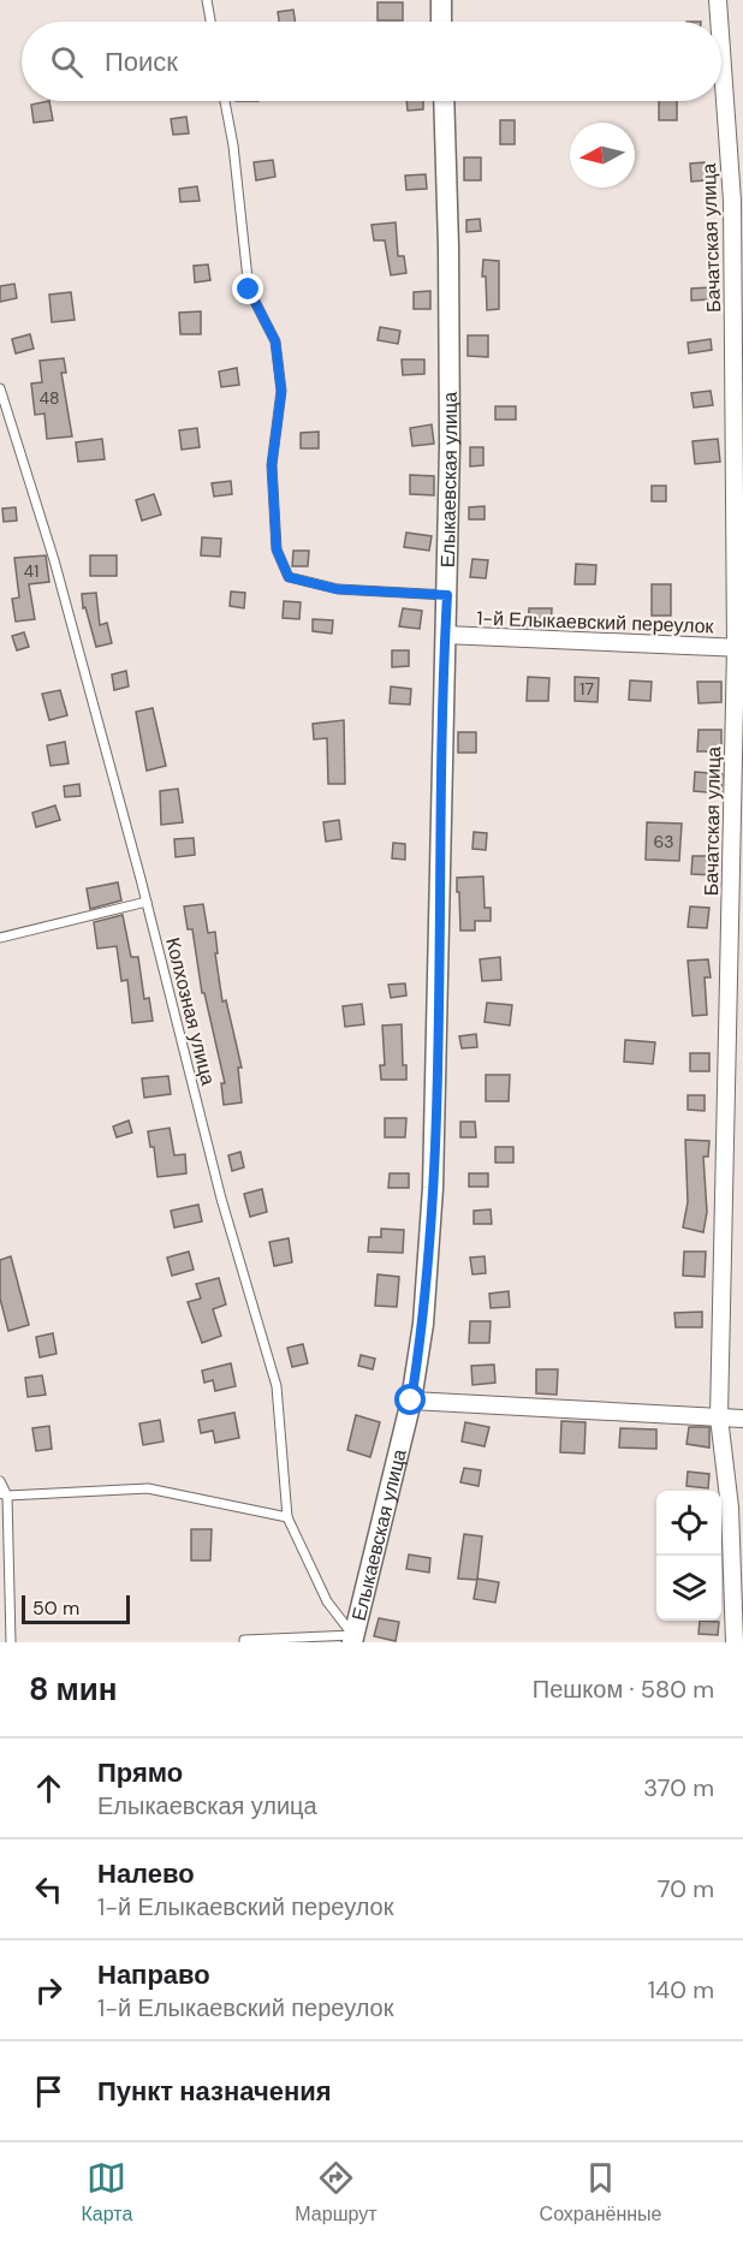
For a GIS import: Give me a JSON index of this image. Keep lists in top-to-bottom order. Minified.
{"streets":{"street":["Бачатская улица","Елыкаевская улица","1-й Елыкаевский переулок"],"lane":["Колхозная улица"]},"crossings":[["Бачатская улица","1-й Елыкаевский переулок"],["Елыкаевская улица","1-й Елыкаевский переулок"],["Елыкаевская улица","Колхозная улица"]],"house_numbers":["48","41","17","63"],"scale_bar":"50 m","north":"left","page":{"search":"Поиск","scale":"50 m","heading":["8 мин","Пешком · 580 m"],"list":[["Прямо","Елыкаевская улица","370 m"],["Налево","1-й Елыкаевский переулок","70 m"],["Направо","1-й Елыкаевский переулок","140 m"],"Пункт назначения"],"nav":["Карта","Маршрут","Сохранённые"]}}
